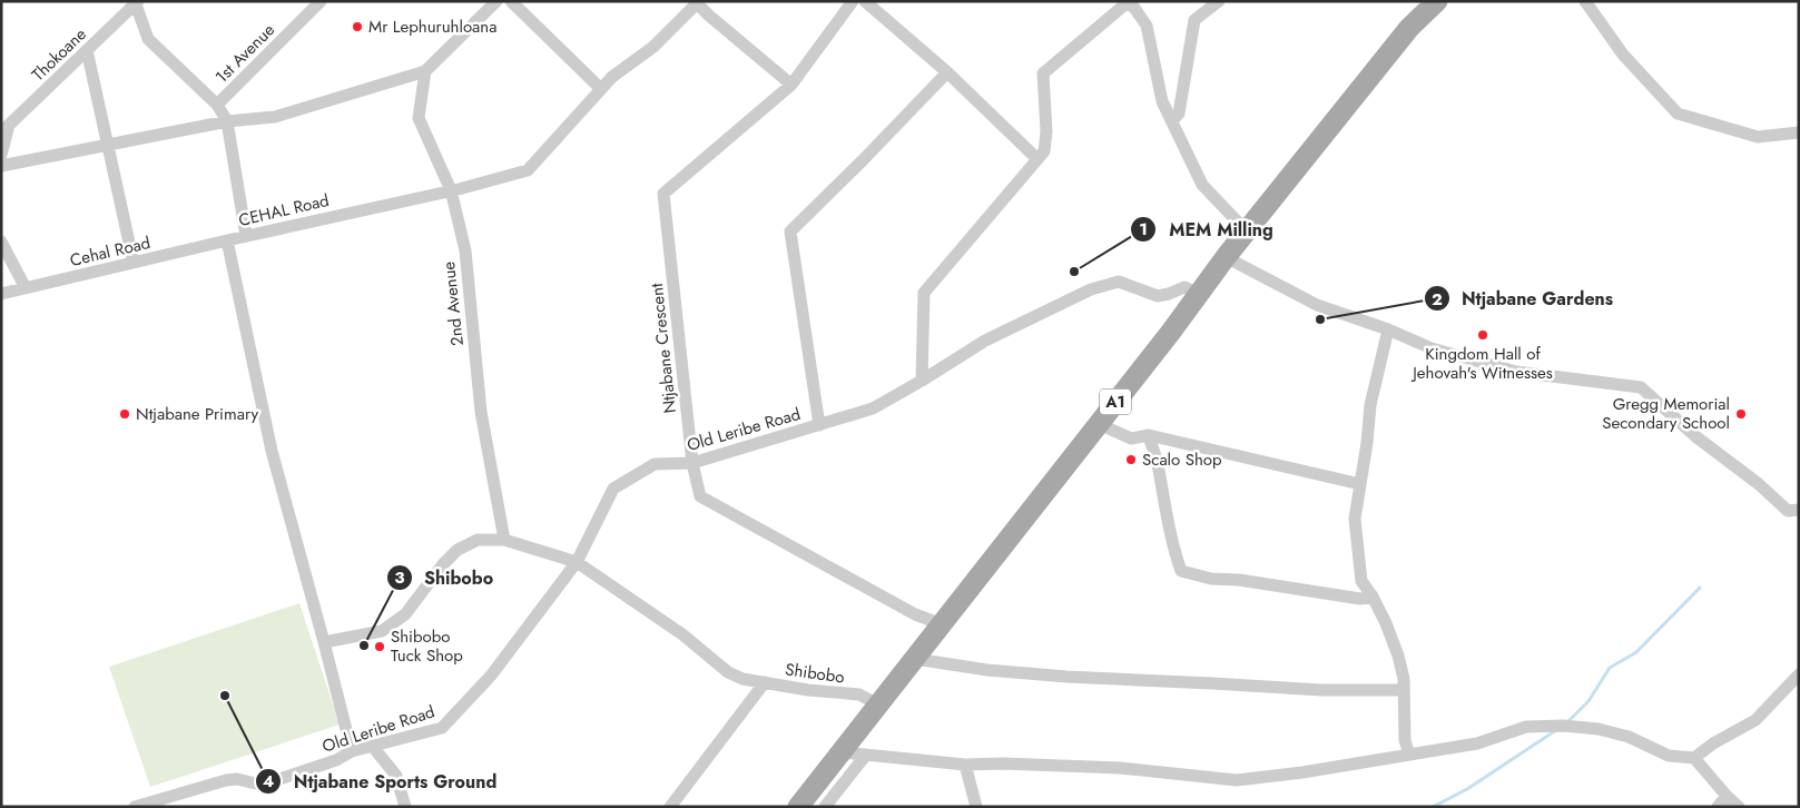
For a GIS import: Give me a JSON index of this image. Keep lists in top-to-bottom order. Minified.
{"streets":{"main road":["A1"],"street":["1st Avenue","Thokoane","CEHAL Road","Cehal Road","2nd Avenue","Ntjabane Crescent","Old Leribe Road","Shibobo"]},"crossings":[["1st Avenue","CEHAL Road"],["CEHAL Road","Cehal Road"],["CEHAL Road","2nd Avenue"],["CEHAL Road","Old Leribe Road"],["CEHAL Road","Shibobo"],["2nd Avenue","Shibobo"],["Ntjabane Crescent","A1"],["Ntjabane Crescent","Old Leribe Road"],["A1","Old Leribe Road"],["A1","Shibobo"],["Old Leribe Road","Shibobo"]],"places":["Mr Lephuruhloana","MEM Milling","Ntjabane Gardens","Kingdom Hall of Jehovah's Witnesses","Ntjabane Primary","Gregg Memorial Secondary School","Scalo Shop","Shibobo","Shibobo Tuck Shop","Ntjabane Sports Ground"]}
